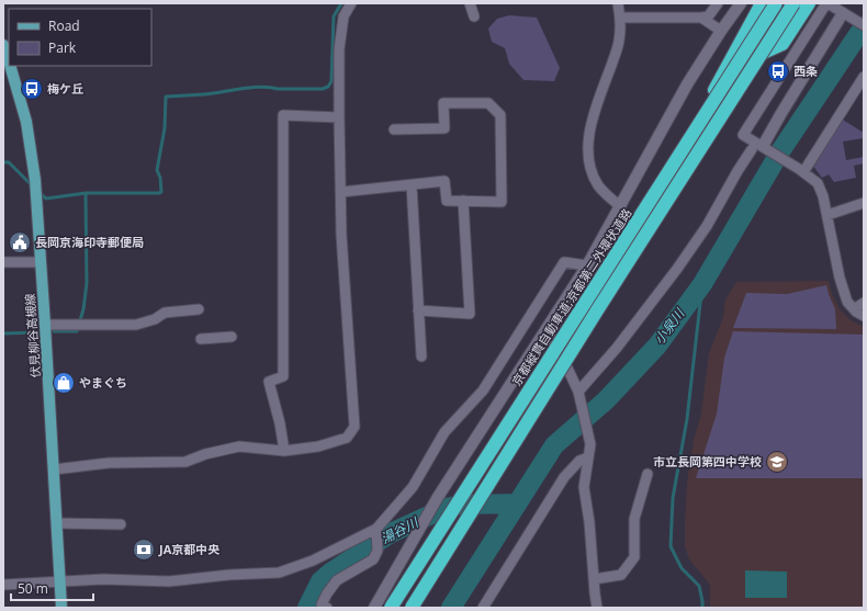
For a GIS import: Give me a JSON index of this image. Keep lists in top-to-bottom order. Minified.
{"streets":{"highway":["京都縦貫自動車道;京都第二外環状道路"],"main road":["伏見柳谷高槻線"]},"water":["小泉川","湯谷川"],"places":{"bus stop":["西条","梅ケ丘"],"public building":["長岡京海印寺郵便局"],"shop":["やまぐち"],"school or university":["市立長岡第四中学校"],"bank":["JA京都中央"]},"legend":["Road","Park"],"scale_bar":"50 m"}
